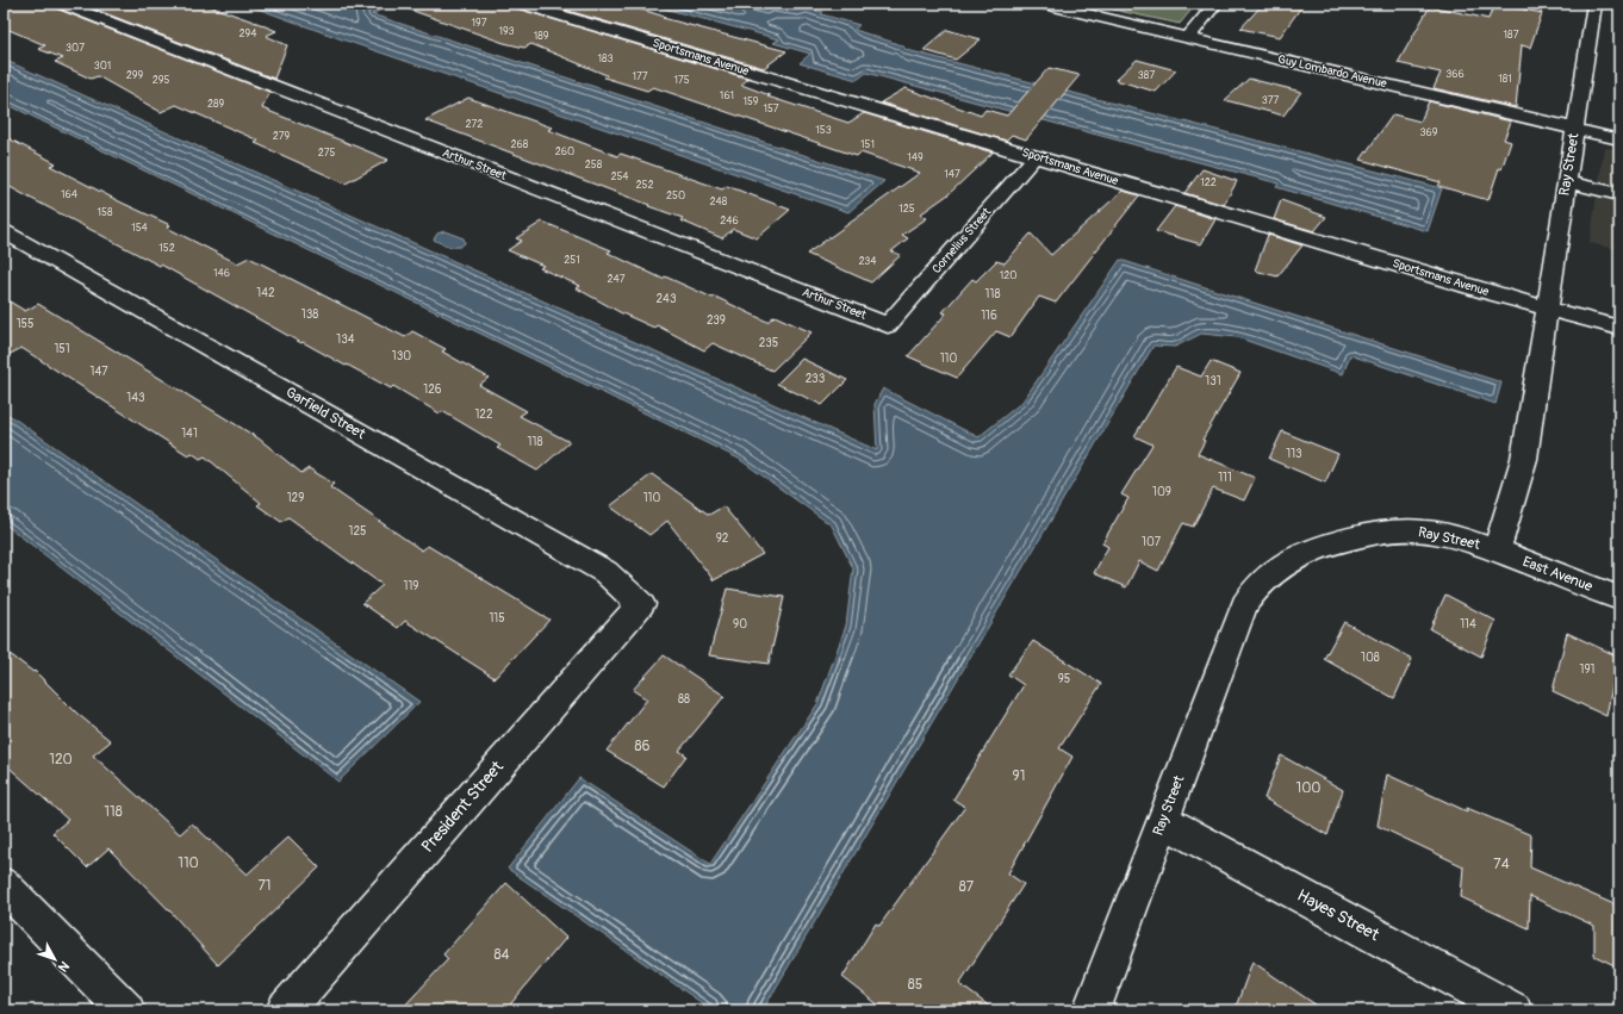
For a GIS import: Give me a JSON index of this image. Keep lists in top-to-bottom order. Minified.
{"streets":{"street":["Sportsmans Avenue","Guy Lombardo Avenue","Arthur Street","Ray Street","Cornelius Street","Garfield Street","East Avenue","President Street","Hayes Street"]},"crossings":[["Sportsmans Avenue","Ray Street"],["Sportsmans Avenue","Cornelius Street"],["Guy Lombardo Avenue","Ray Street"],["Arthur Street","Cornelius Street"],["Ray Street","East Avenue"],["Ray Street","Hayes Street"],["Garfield Street","President Street"]],"house_numbers":["197","193","294","187","189","307","183","301","366","299","387","177","181","295","175","161","377","159","289","157","272","153","369","279","268","151","260","275","149","258","147","254","122","252","164","250","248","125","158","246","154","152","251","234","146","120","247","142","118","243","138","116","239","155","134","235","151","130","110","147","233","131","126","143","122","141","118","113","111","109","129","110","125","92","107","119","115","90","114","108","191","95","88","86","120","91","100","118","110","74","71","87","84","85"],"north":"bottom right"}
